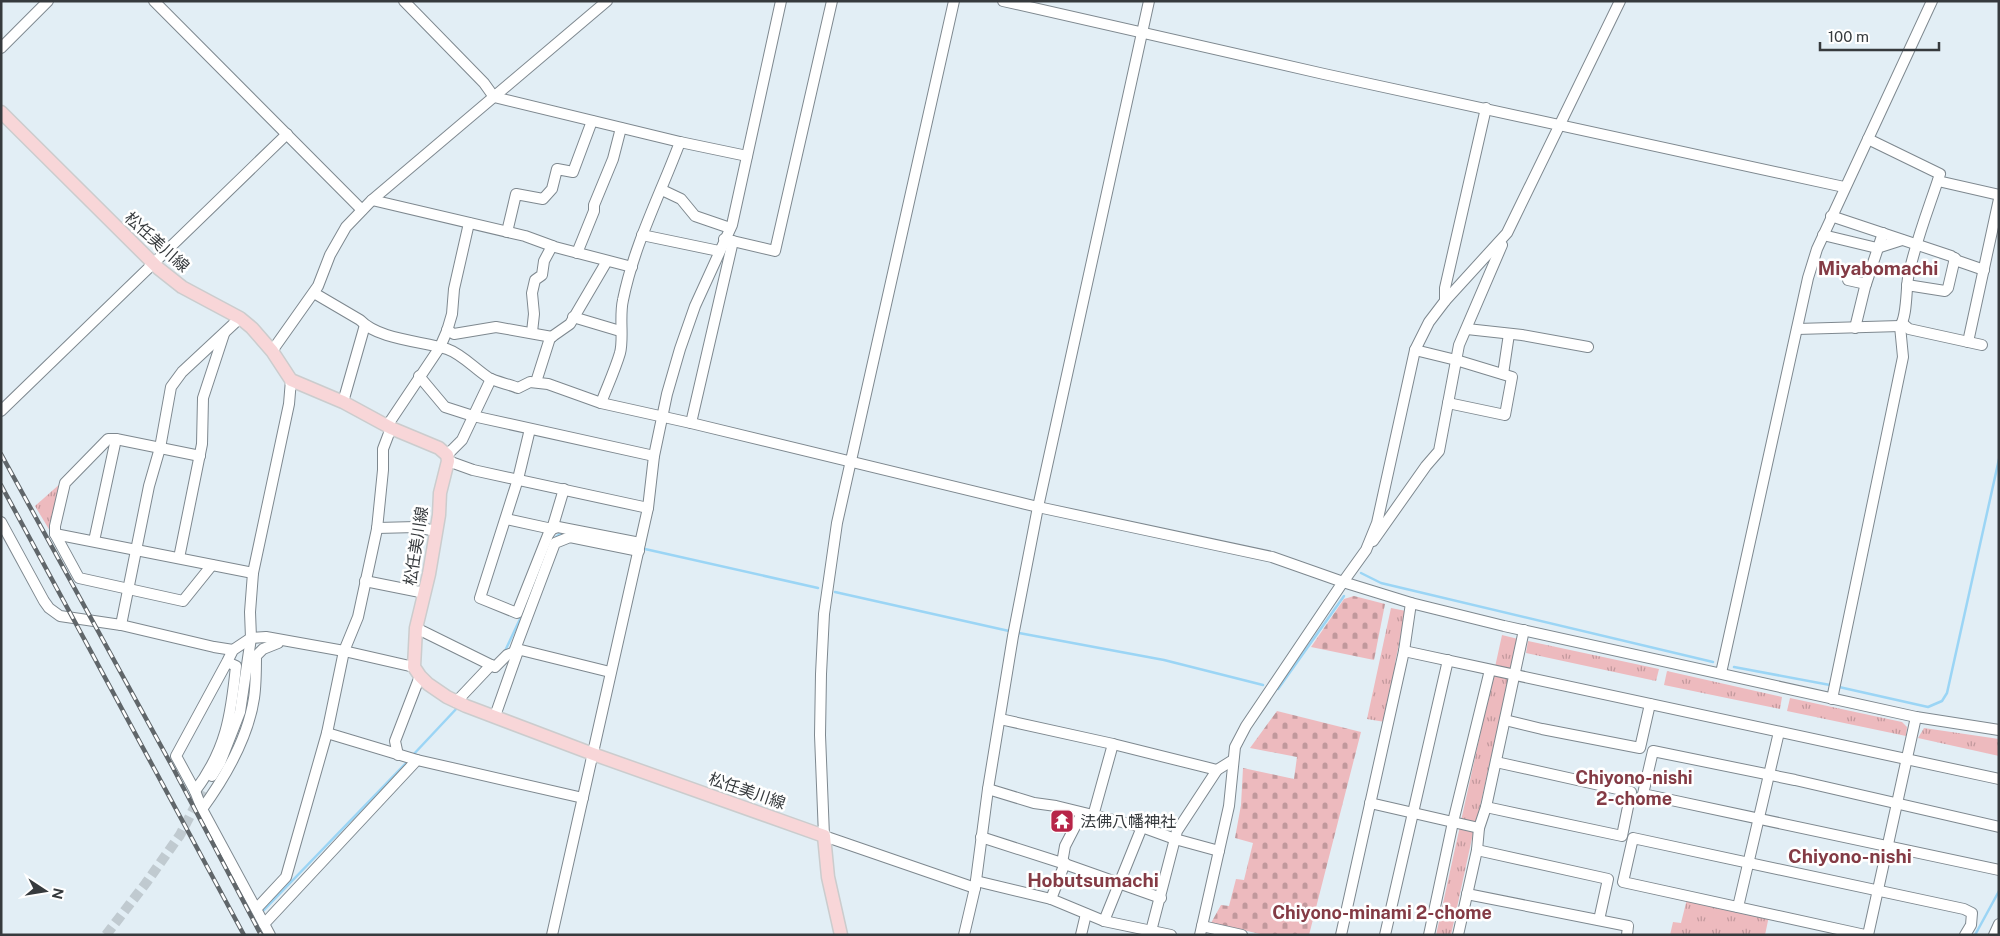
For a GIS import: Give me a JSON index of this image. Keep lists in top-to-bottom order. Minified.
{"streets":{"main road":["松任美川線"]},"districts":["Miyabomachi","Chiyono-nishi 2-chome","Chiyono-nishi","Hobutsumachi","Chiyono-minami 2-chome"],"places":{"temple":["法佛八幡神社"]},"scale_bar":"100 m","north":"right"}
